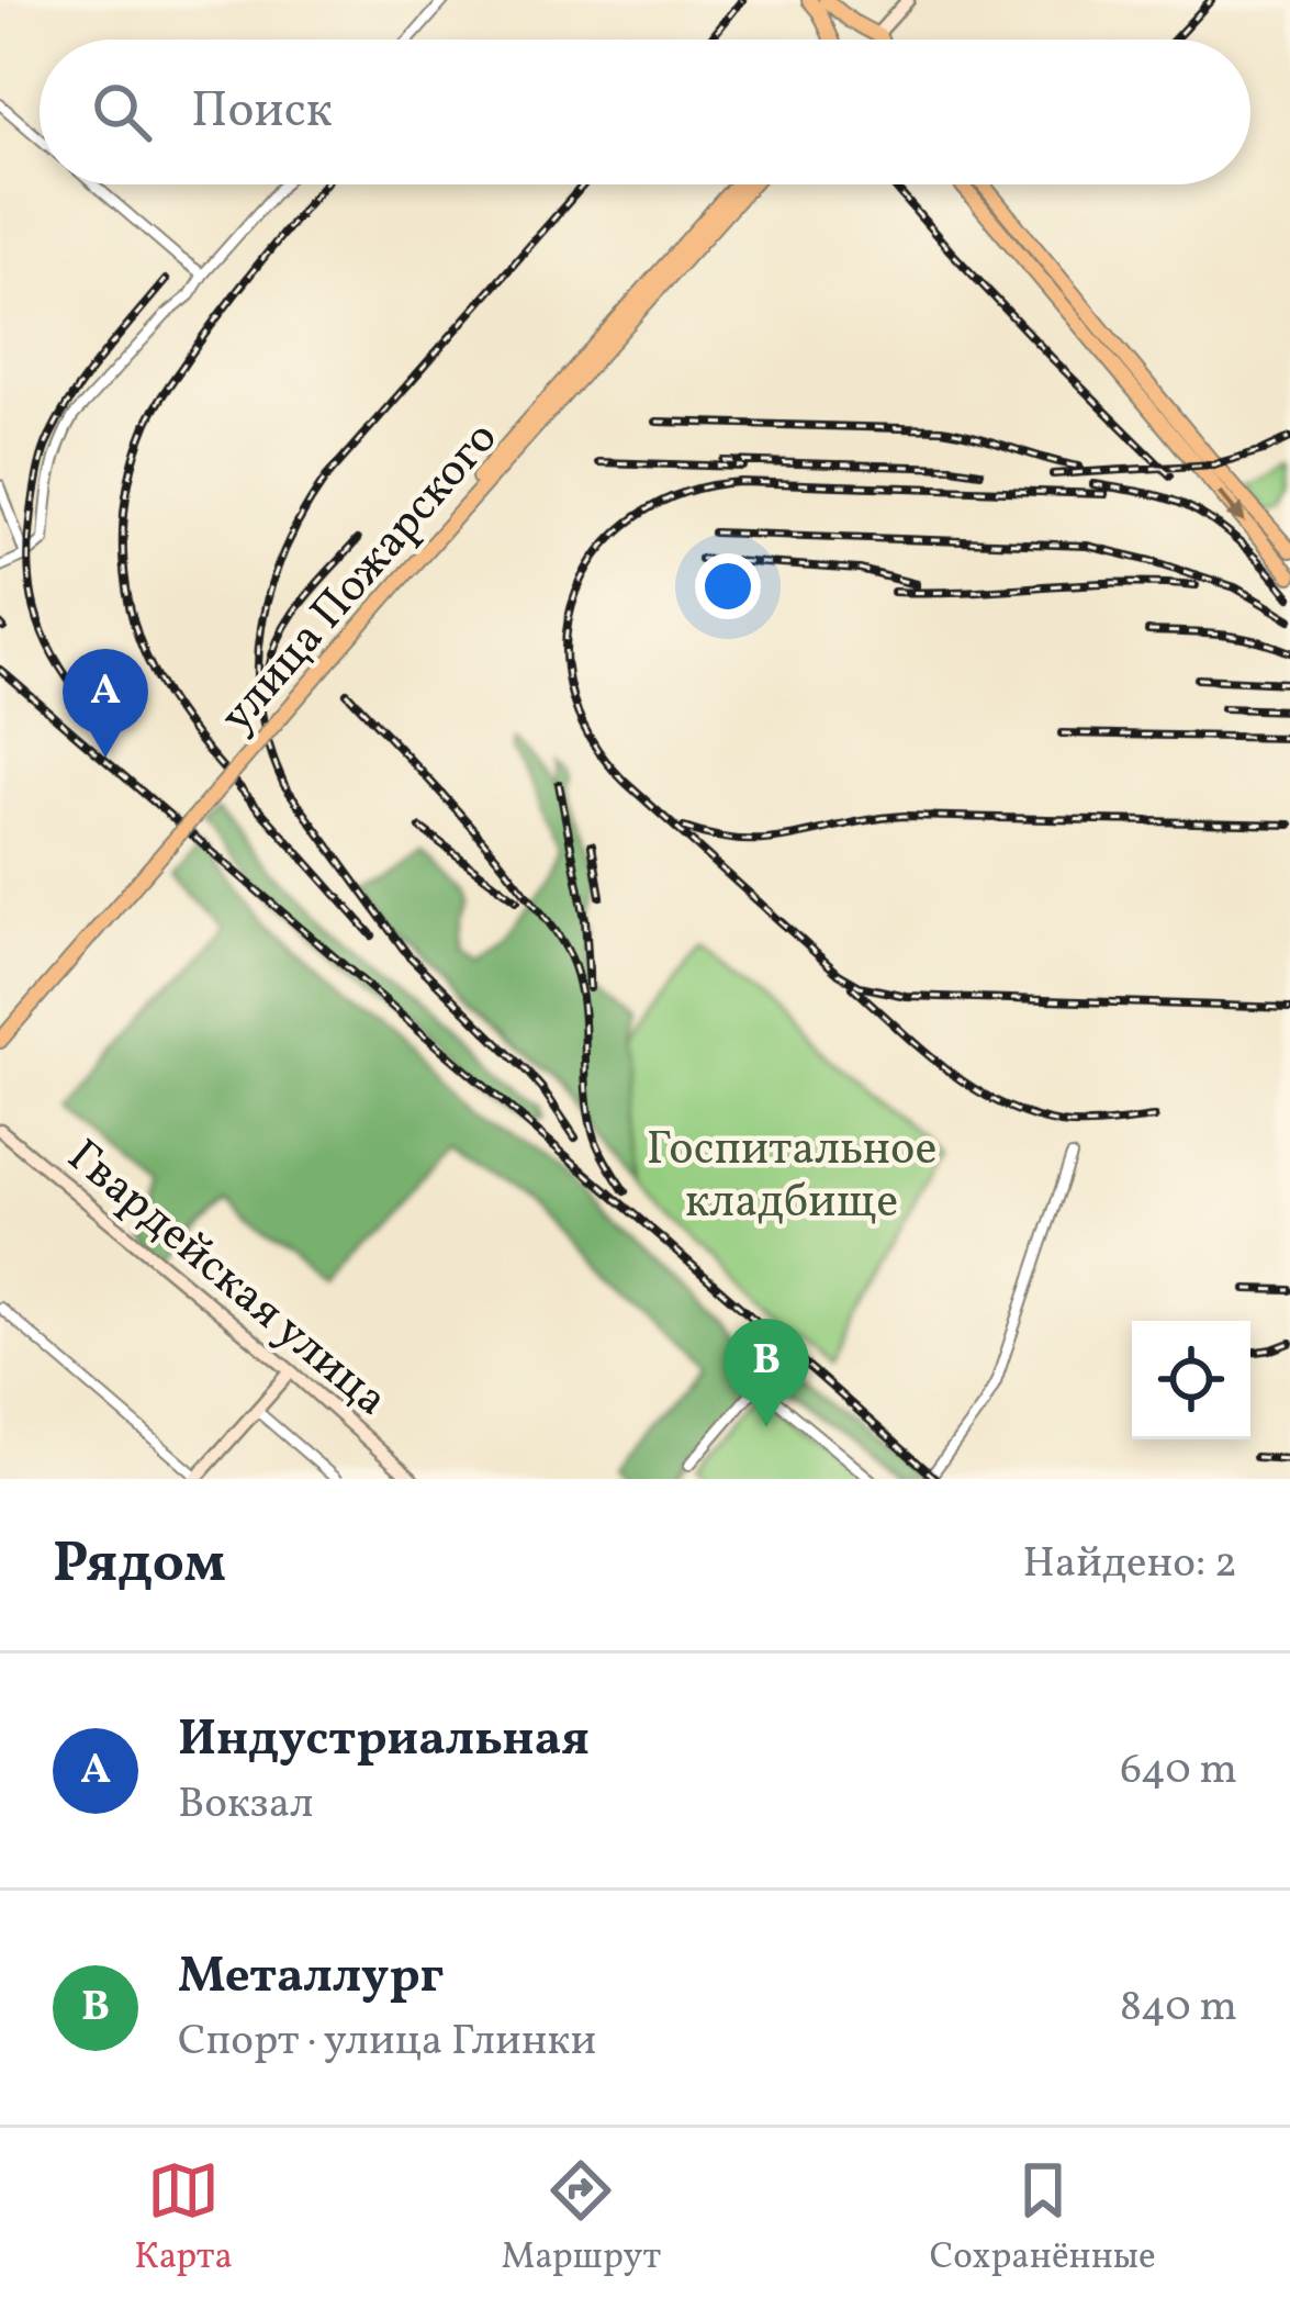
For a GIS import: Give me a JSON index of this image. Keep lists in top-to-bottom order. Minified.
{"streets":{"main road":["улица Пожарского"],"street":["Гвардейская улица"]},"parks":["Госпитальное кладбище"],"page":{"search":"Поиск","pins":["A","B"],"heading":["Рядом","Найдено: 2"],"list":[{"mark":"A","name":"Индустриальная","note":"Вокзал","value":"640 m"},{"mark":"B","name":"Металлург","note":"Спорт · улица Глинки","value":"840 m"}],"nav":["Карта","Маршрут","Сохранённые"]}}
